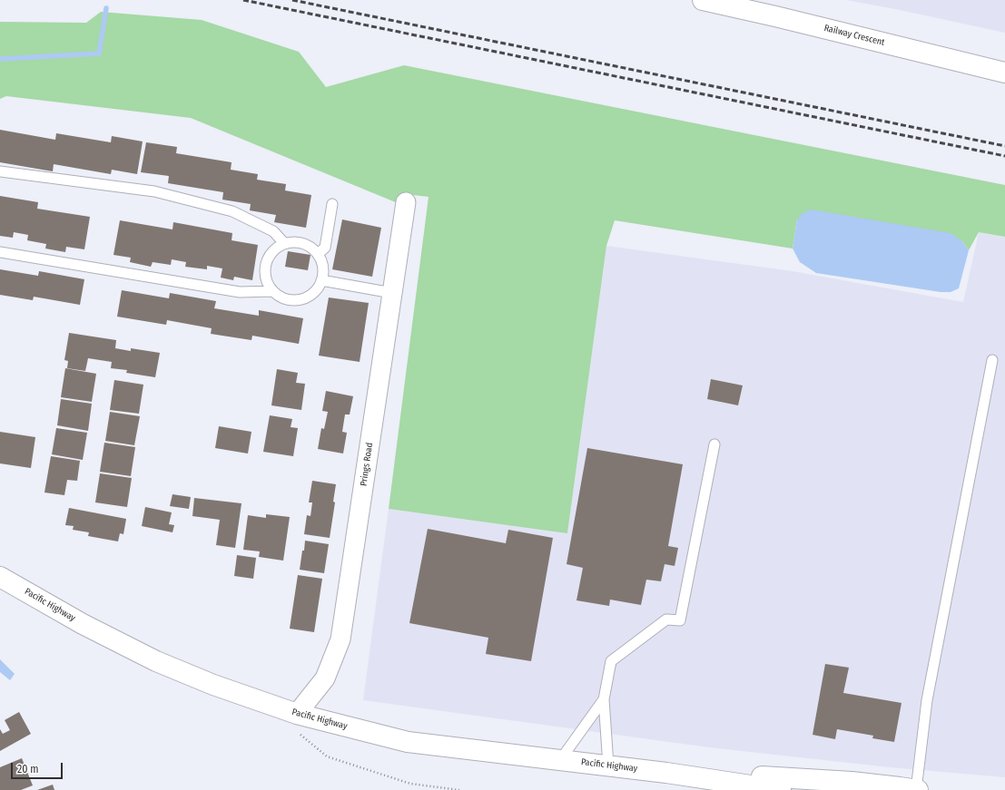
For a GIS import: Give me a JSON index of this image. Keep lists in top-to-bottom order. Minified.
{"streets":{"main road":["Railway Crescent","Pacific Highway"],"street":["Prings Road"]},"crossings":[["Prings Road","Pacific Highway"]],"scale_bar":"20 m"}
